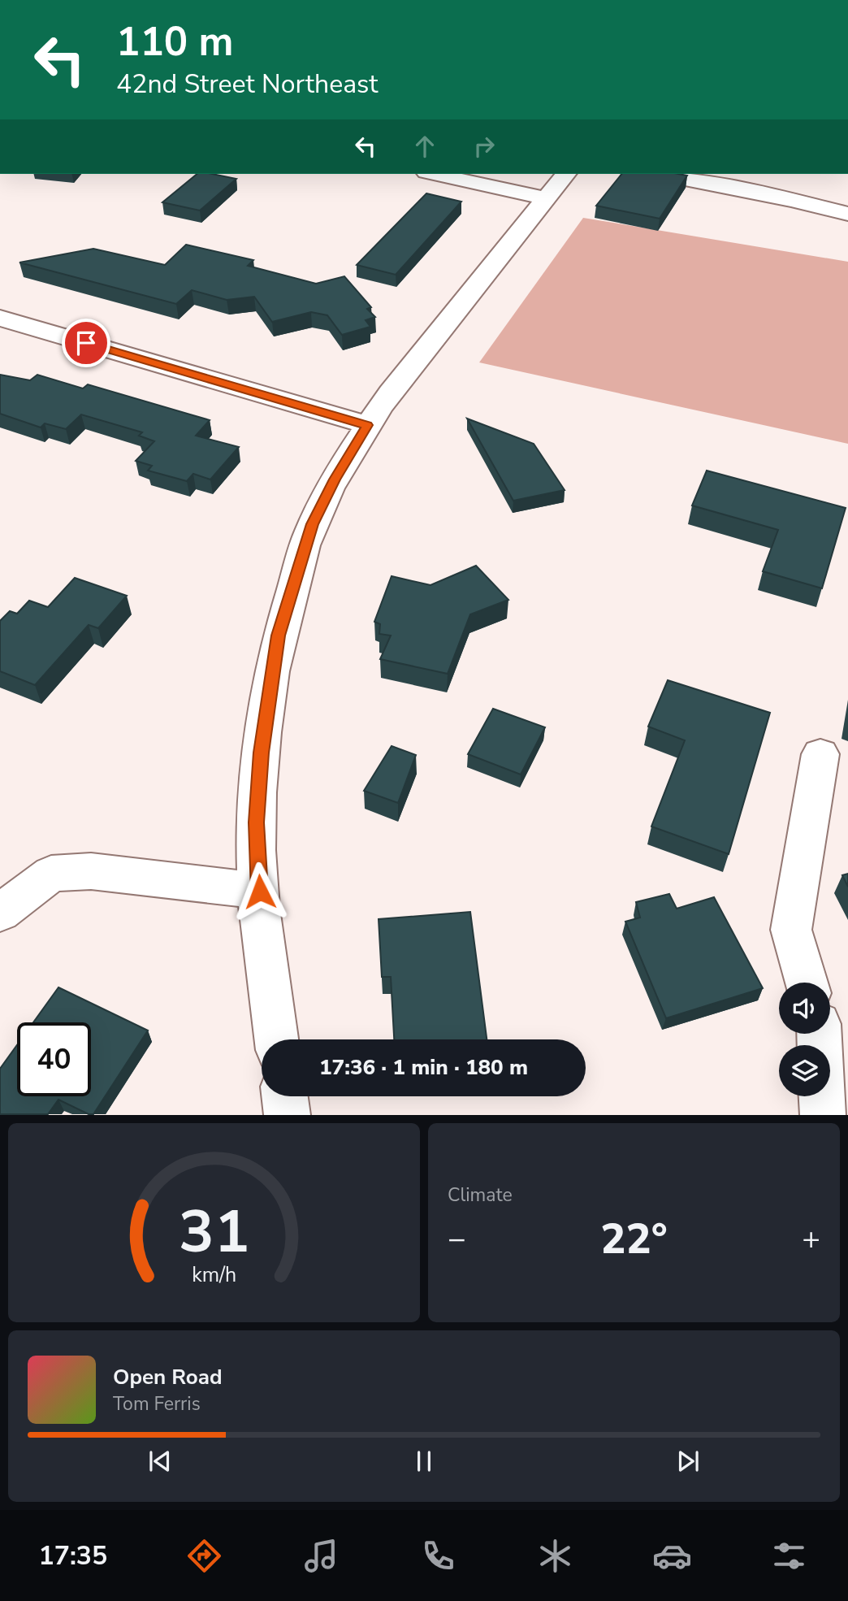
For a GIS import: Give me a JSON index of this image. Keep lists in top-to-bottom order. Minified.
{"page":{"turn":["110 m","42nd Street Northeast"],"limit":"40","trip":"17:36 · 1 min · 180 m","tile":"Climate","heat":["−","22°","+"],"song":["Open Road","Tom Ferris"],"tabs":"17:35","gauge":["31","km/h"]}}
